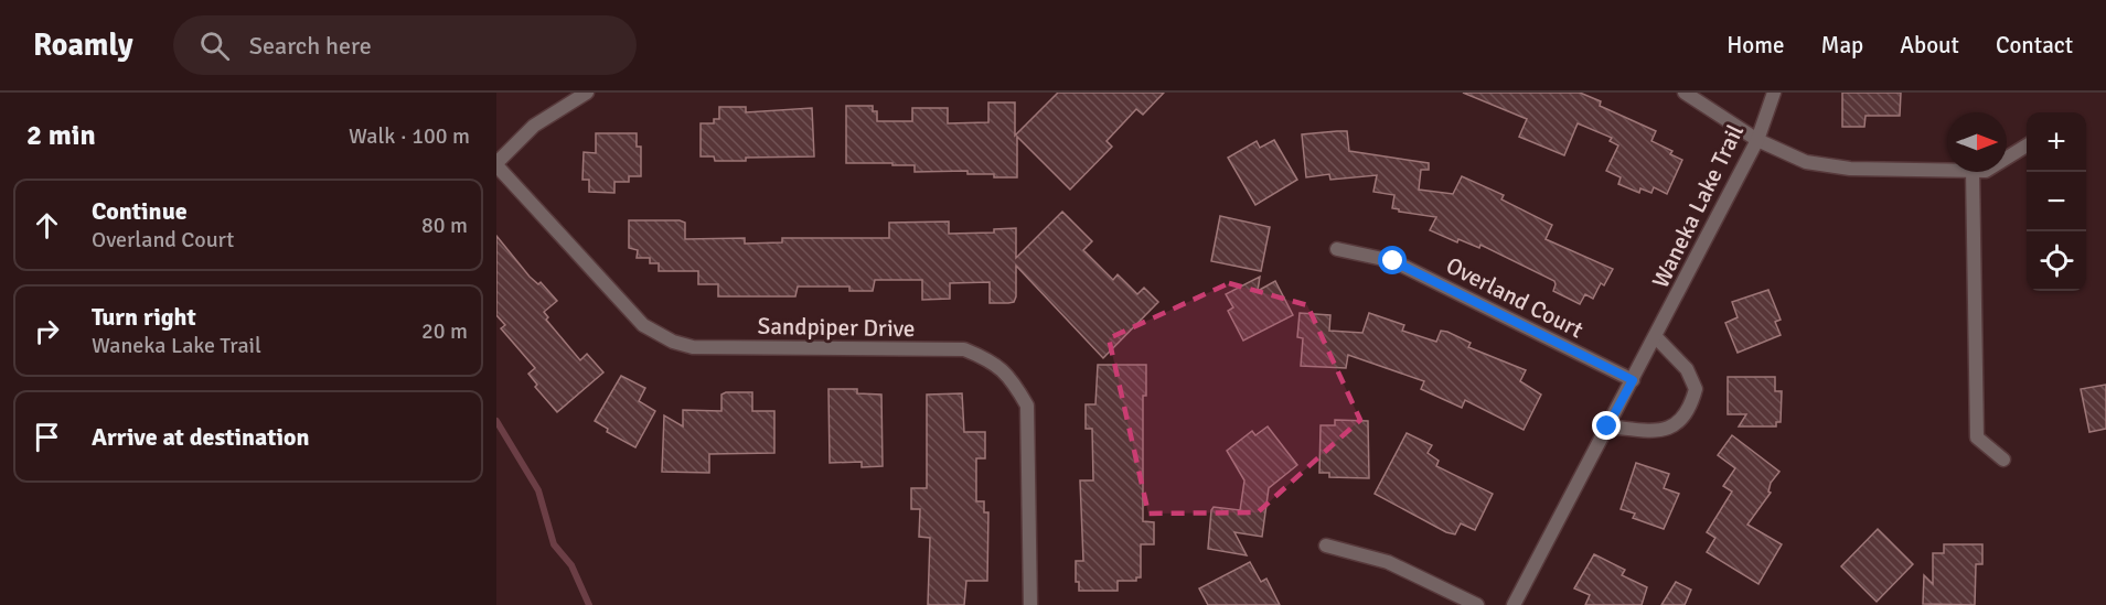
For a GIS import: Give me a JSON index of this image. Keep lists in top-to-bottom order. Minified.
{"streets":{"street":["Waneka Lake Trail","Overland Court","Sandpiper Drive"]},"crossings":[["Waneka Lake Trail","Overland Court"]],"north":"right","page":{"header":"Roamly","search":"Search here","nav":["Home","Map","About","Contact"],"heading":["2 min","Walk · 100 m"],"map_buttons":["+","−"],"list":[["Continue","Overland Court","80 m"],["Turn right","Waneka Lake Trail","20 m"],"Arrive at destination"]}}
